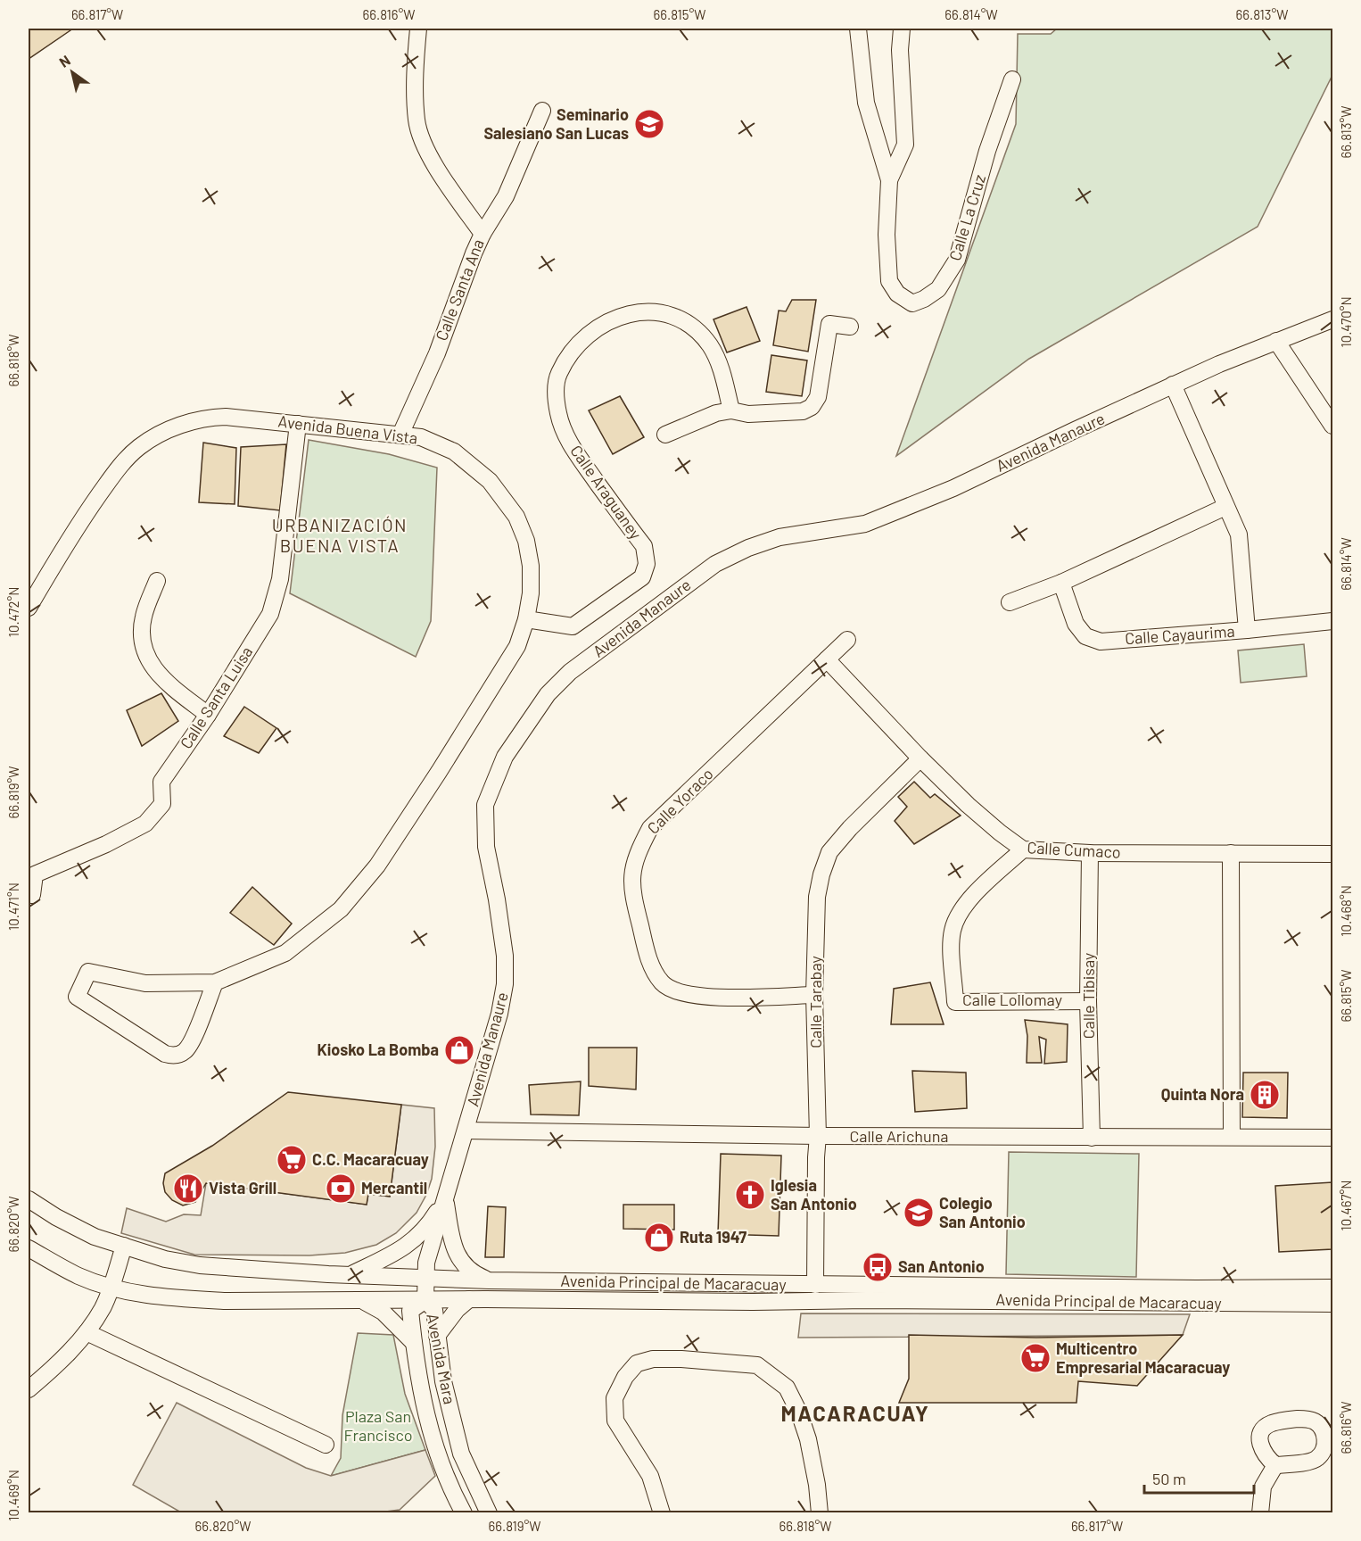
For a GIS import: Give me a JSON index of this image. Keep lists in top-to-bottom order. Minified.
{"streets":{"street":["Calle La Cruz","Calle Santa Ana","Avenida Buena Vista","Avenida Manaure","Calle Araguaney","Calle Cayaurima","Calle Santa Luisa","Calle Yoraco","Calle Cumaco","Calle Tibisay","Calle Lollomay","Calle Tarabay","Calle Arichuna","Avenida Principal de Macaracuay","Avenida Mara"]},"crossings":[["Calle Santa Ana","Avenida Buena Vista"],["Avenida Buena Vista","Calle Araguaney"],["Avenida Buena Vista","Calle Santa Luisa"],["Avenida Manaure","Calle Arichuna"],["Avenida Manaure","Avenida Principal de Macaracuay"],["Avenida Manaure","Avenida Mara"],["Calle Yoraco","Calle Cumaco"],["Calle Yoraco","Calle Tarabay"],["Calle Cumaco","Calle Tibisay"],["Calle Cumaco","Calle Lollomay"],["Calle Cumaco","Calle Tarabay"],["Calle Tibisay","Calle Lollomay"],["Calle Tibisay","Calle Arichuna"],["Calle Tarabay","Calle Arichuna"],["Calle Tarabay","Avenida Principal de Macaracuay"],["Avenida Principal de Macaracuay","Avenida Mara"]],"districts":["URBANIZACIÓN BUENA VISTA","MACARACUAY"],"parks":["Plaza San Francisco"],"places":{"school or university":["Seminario Salesiano San Lucas","Colegio San Antonio"],"shop":["Kiosko La Bomba","Ruta 1947"],"building":["Quinta Nora"],"supermarket":["C.C. Macaracuay","Multicentro Empresarial Macaracuay"],"restaurant":["Vista Grill"],"bank":["Mercantil"],"church":["Iglesia San Antonio"],"bus stop":["San Antonio"]},"scale_bar":"50 m","north":"top left","coordinates":["66.817°W","66.816°W","66.815°W","66.814°W","66.813°W","10.470°N","66.818°W","10.472°N","66.819°W","10.471°N","10.468°N","10.467°N","66.820°W","10.469°N"]}
